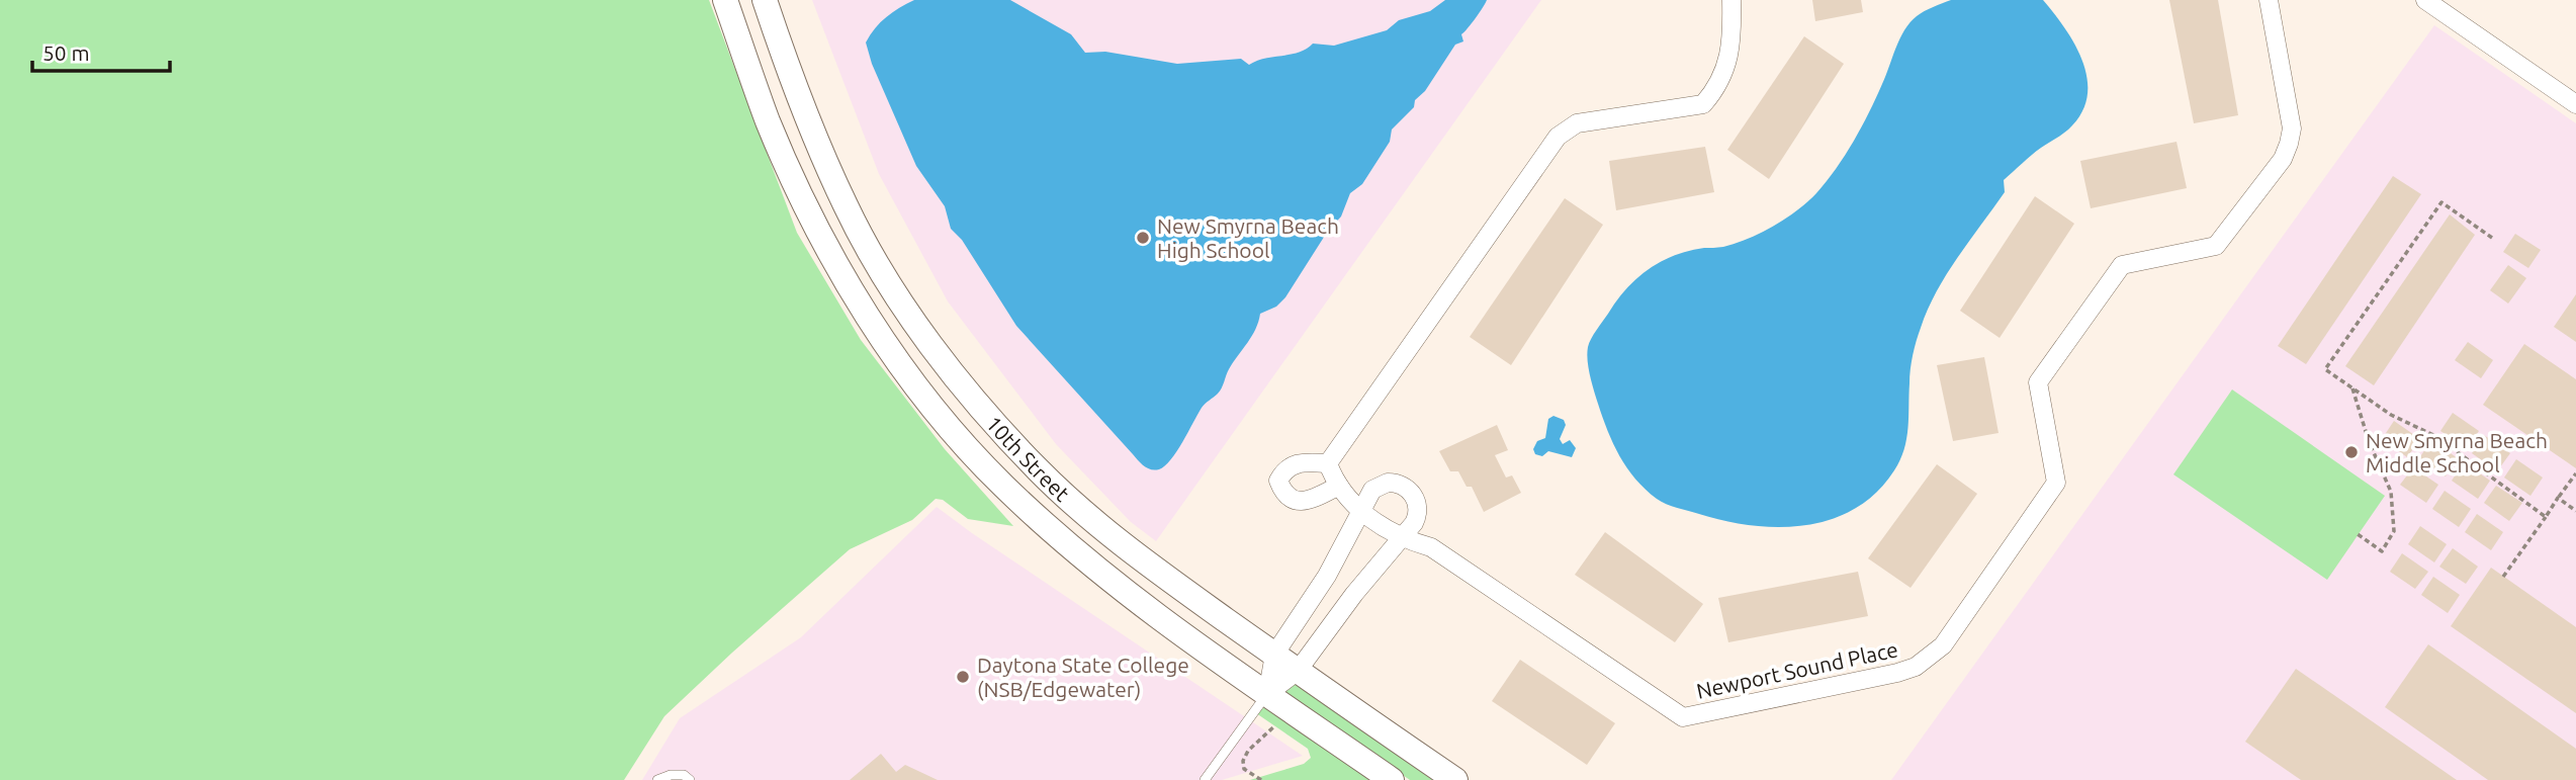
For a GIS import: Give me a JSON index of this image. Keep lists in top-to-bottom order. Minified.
{"streets":{"street":["10th Street","Newport Sound Place"]},"places":["New Smyrna Beach High School","New Smyrna Beach Middle School","Daytona State College (NSB/Edgewater)"],"scale_bar":"50 m"}
